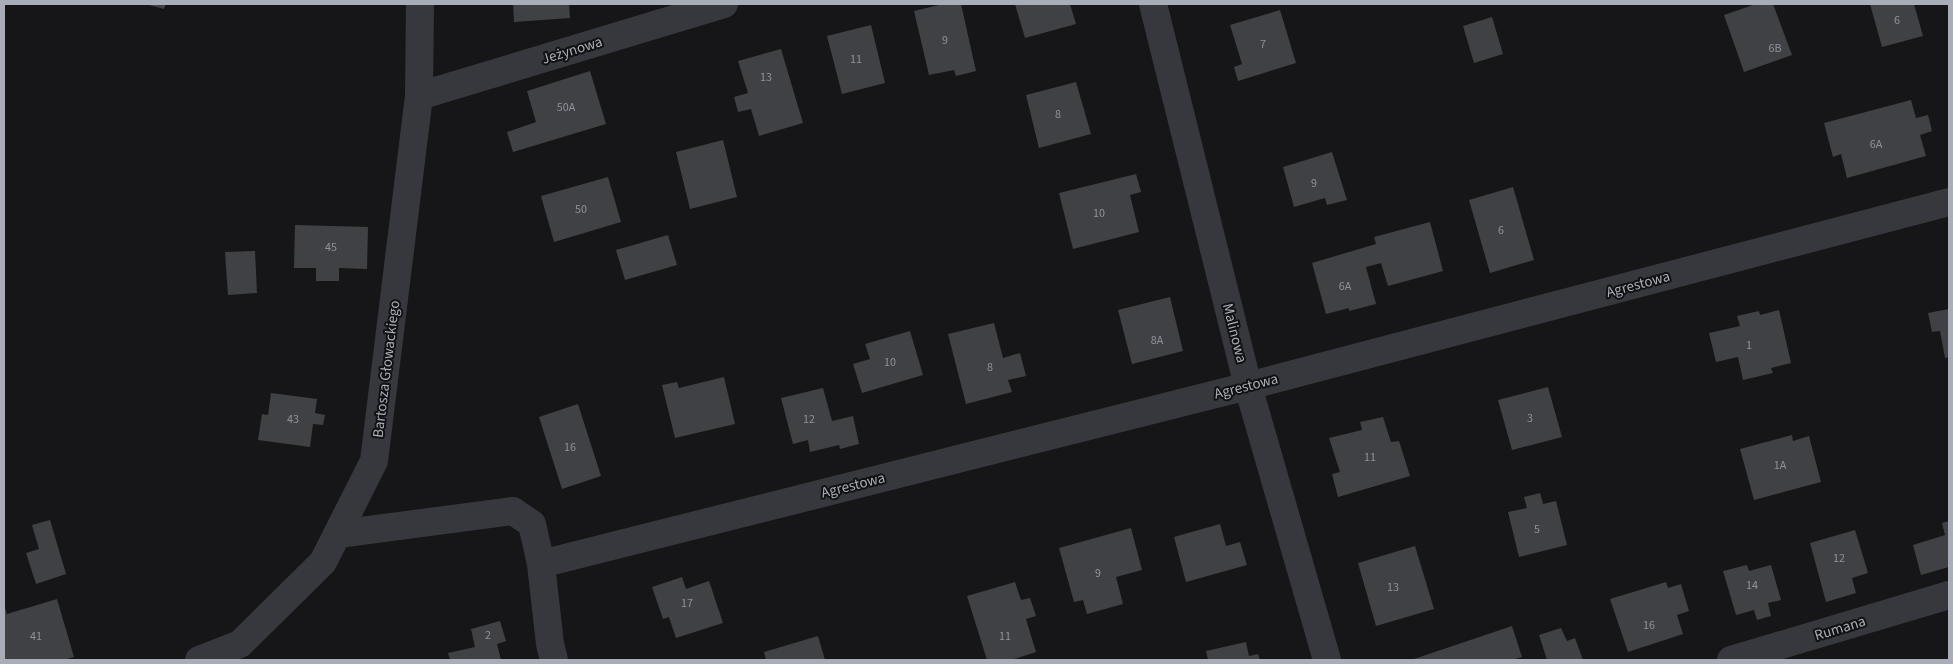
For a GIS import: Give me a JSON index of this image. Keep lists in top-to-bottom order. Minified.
{"streets":{"street":["Jeżynowa","Agrestowa","Malinowa","Bartosza Głowackiego","Rumana"]},"crossings":[["Jeżynowa","Bartosza Głowackiego"],["Agrestowa","Malinowa"]],"house_numbers":["6","9","7","6B","11","13","50A","8","6A","9","50","10","6","45","6A","8A","1","10","8","3","43","12","16","11","1A","5","12","9","14","13","17","16","2","41","11"]}
